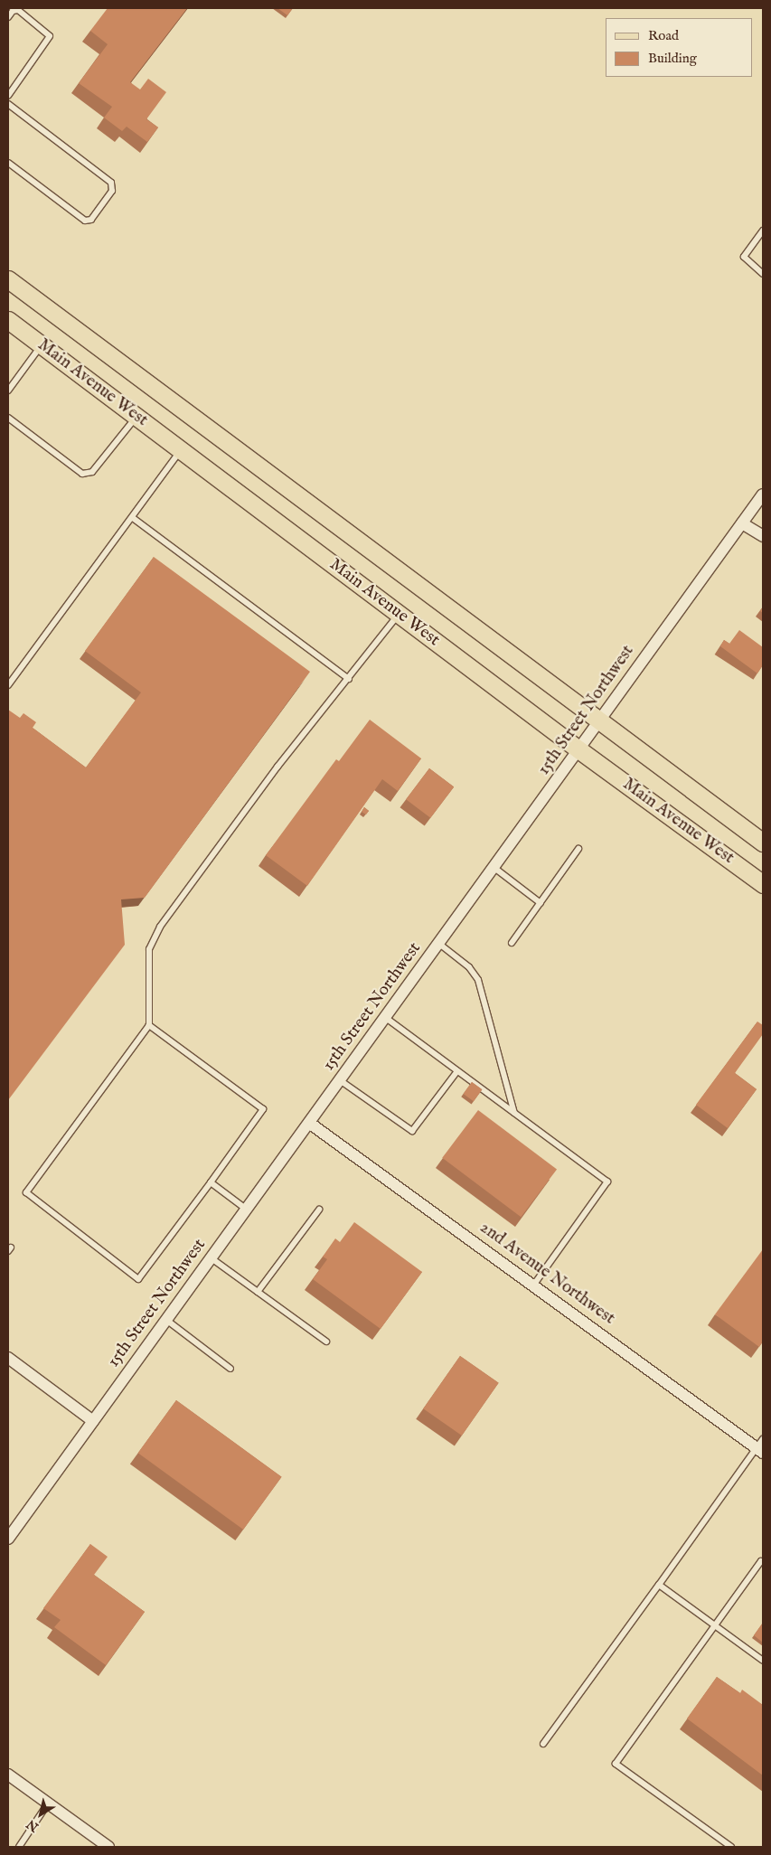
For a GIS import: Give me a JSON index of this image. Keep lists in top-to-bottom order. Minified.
{"streets":{"main road":["Main Avenue West"],"street":["15th Street Northwest","2nd Avenue Northwest"]},"crossings":[["Main Avenue West","15th Street Northwest"],["15th Street Northwest","2nd Avenue Northwest"]],"legend":["Road","Building"],"north":"bottom left"}
